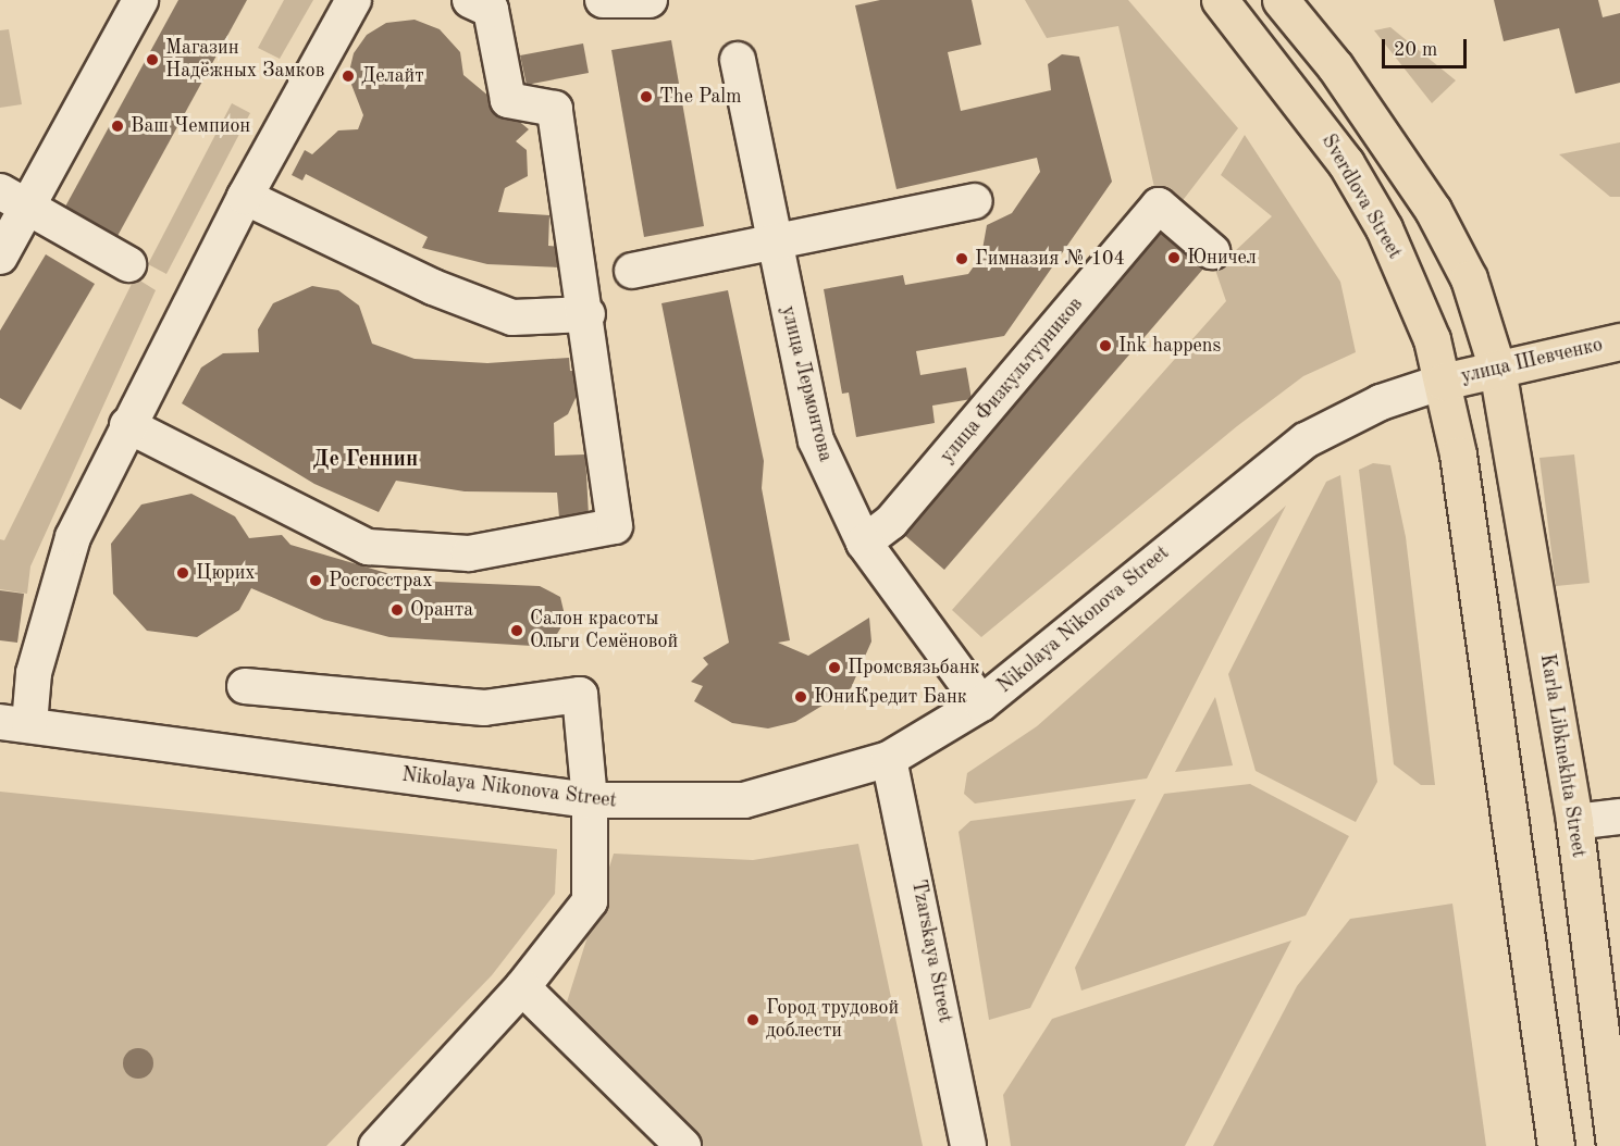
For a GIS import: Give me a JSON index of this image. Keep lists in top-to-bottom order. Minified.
{"streets":{"main road":["Sverdlova Street","улица Шевченко","Karla Libknekhta Street"],"street":["улица Физкультурников","улица Лермонтова","Nikolaya Nikonova Street","Tzarskaya Street"]},"crossings":[["Sverdlova Street","улица Шевченко"],["Sverdlova Street","Nikolaya Nikonova Street"],["улица Шевченко","Nikolaya Nikonova Street"],["улица Шевченко","Karla Libknekhta Street"],["улица Физкультурников","улица Лермонтова"],["улица Лермонтова","Nikolaya Nikonova Street"],["Nikolaya Nikonova Street","Tzarskaya Street"]],"districts":["Де Геннин"],"places":["Магазин Надёжных Замков","Делайт","The Palm","Ваш Чемпион","Юничел","Гимназия № 104","Ink happens","Цюрих","Росгосстрах","Оранта","Салон красоты Ольги Семёновой","Промсвязьбанк","ЮниКредит Банк","Город трудовой доблести"],"scale_bar":"20 m"}
